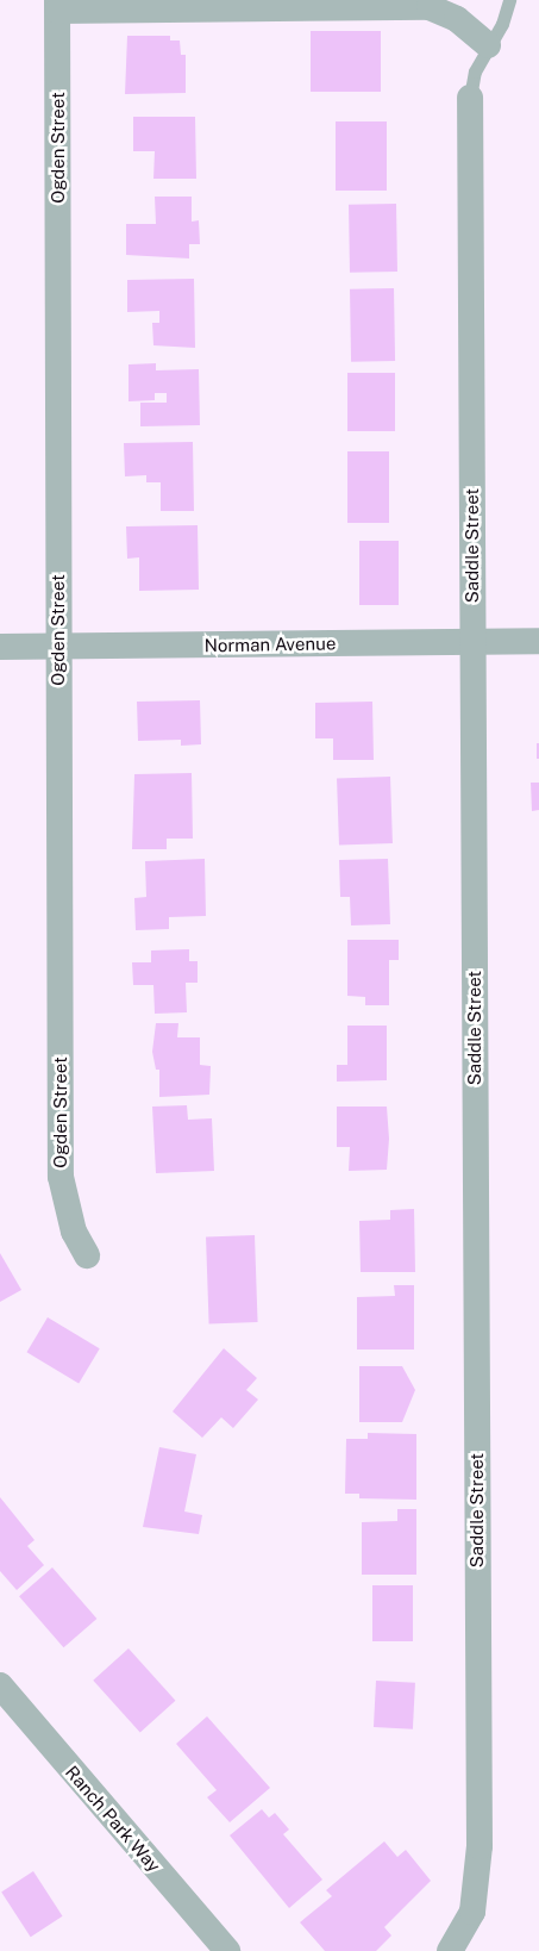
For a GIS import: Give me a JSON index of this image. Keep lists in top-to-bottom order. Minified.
{"streets":{"street":["Ogden Street","Saddle Street","Norman Avenue","Ranch Park Way"]},"crossings":[["Ogden Street","Norman Avenue"],["Saddle Street","Norman Avenue"]]}
